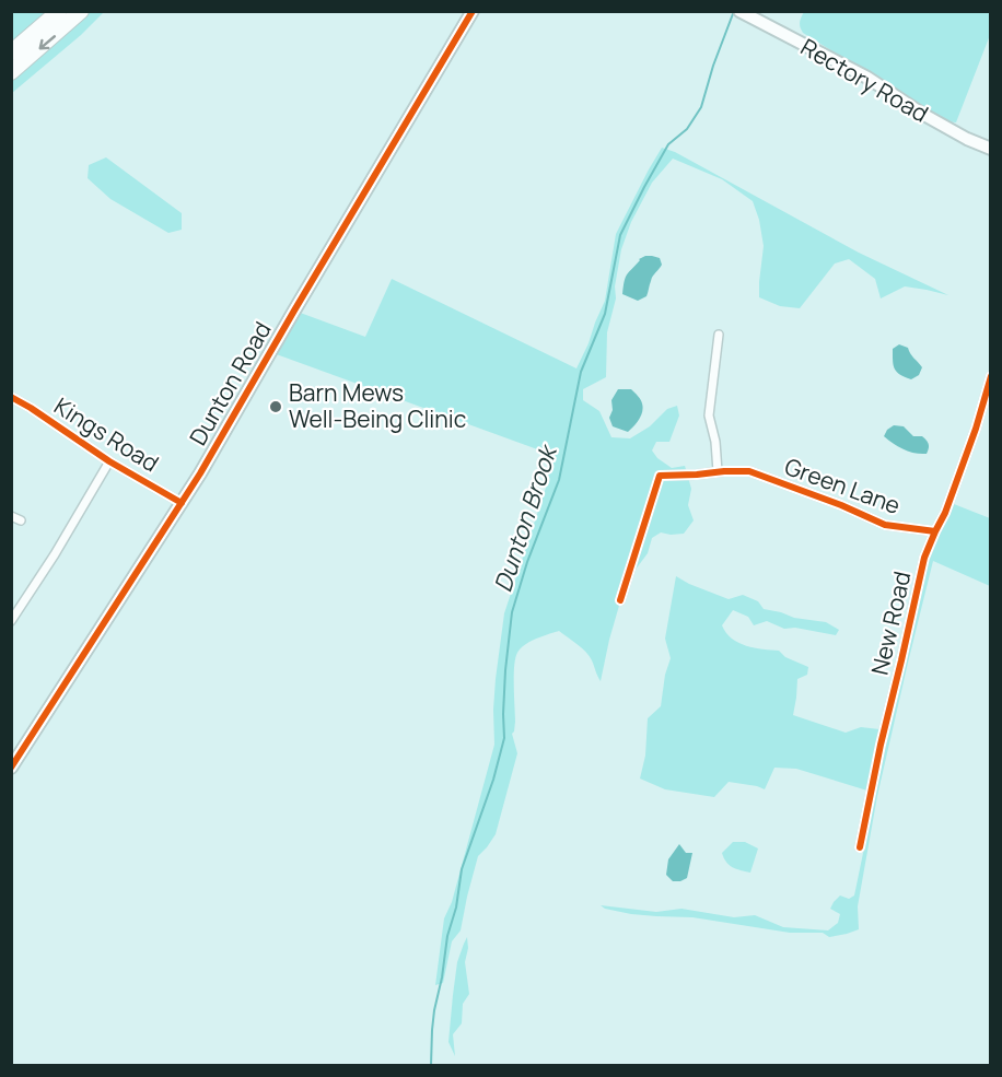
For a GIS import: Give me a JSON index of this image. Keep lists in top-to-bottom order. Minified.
{"streets":{"street":["Rectory Road","Dunton Road","Kings Road","Green Lane","New Road"]},"crossings":[["Dunton Road","Kings Road"],["Green Lane","New Road"]],"water":["Dunton Brook"],"places":["Barn Mews Well-Being Clinic"]}
